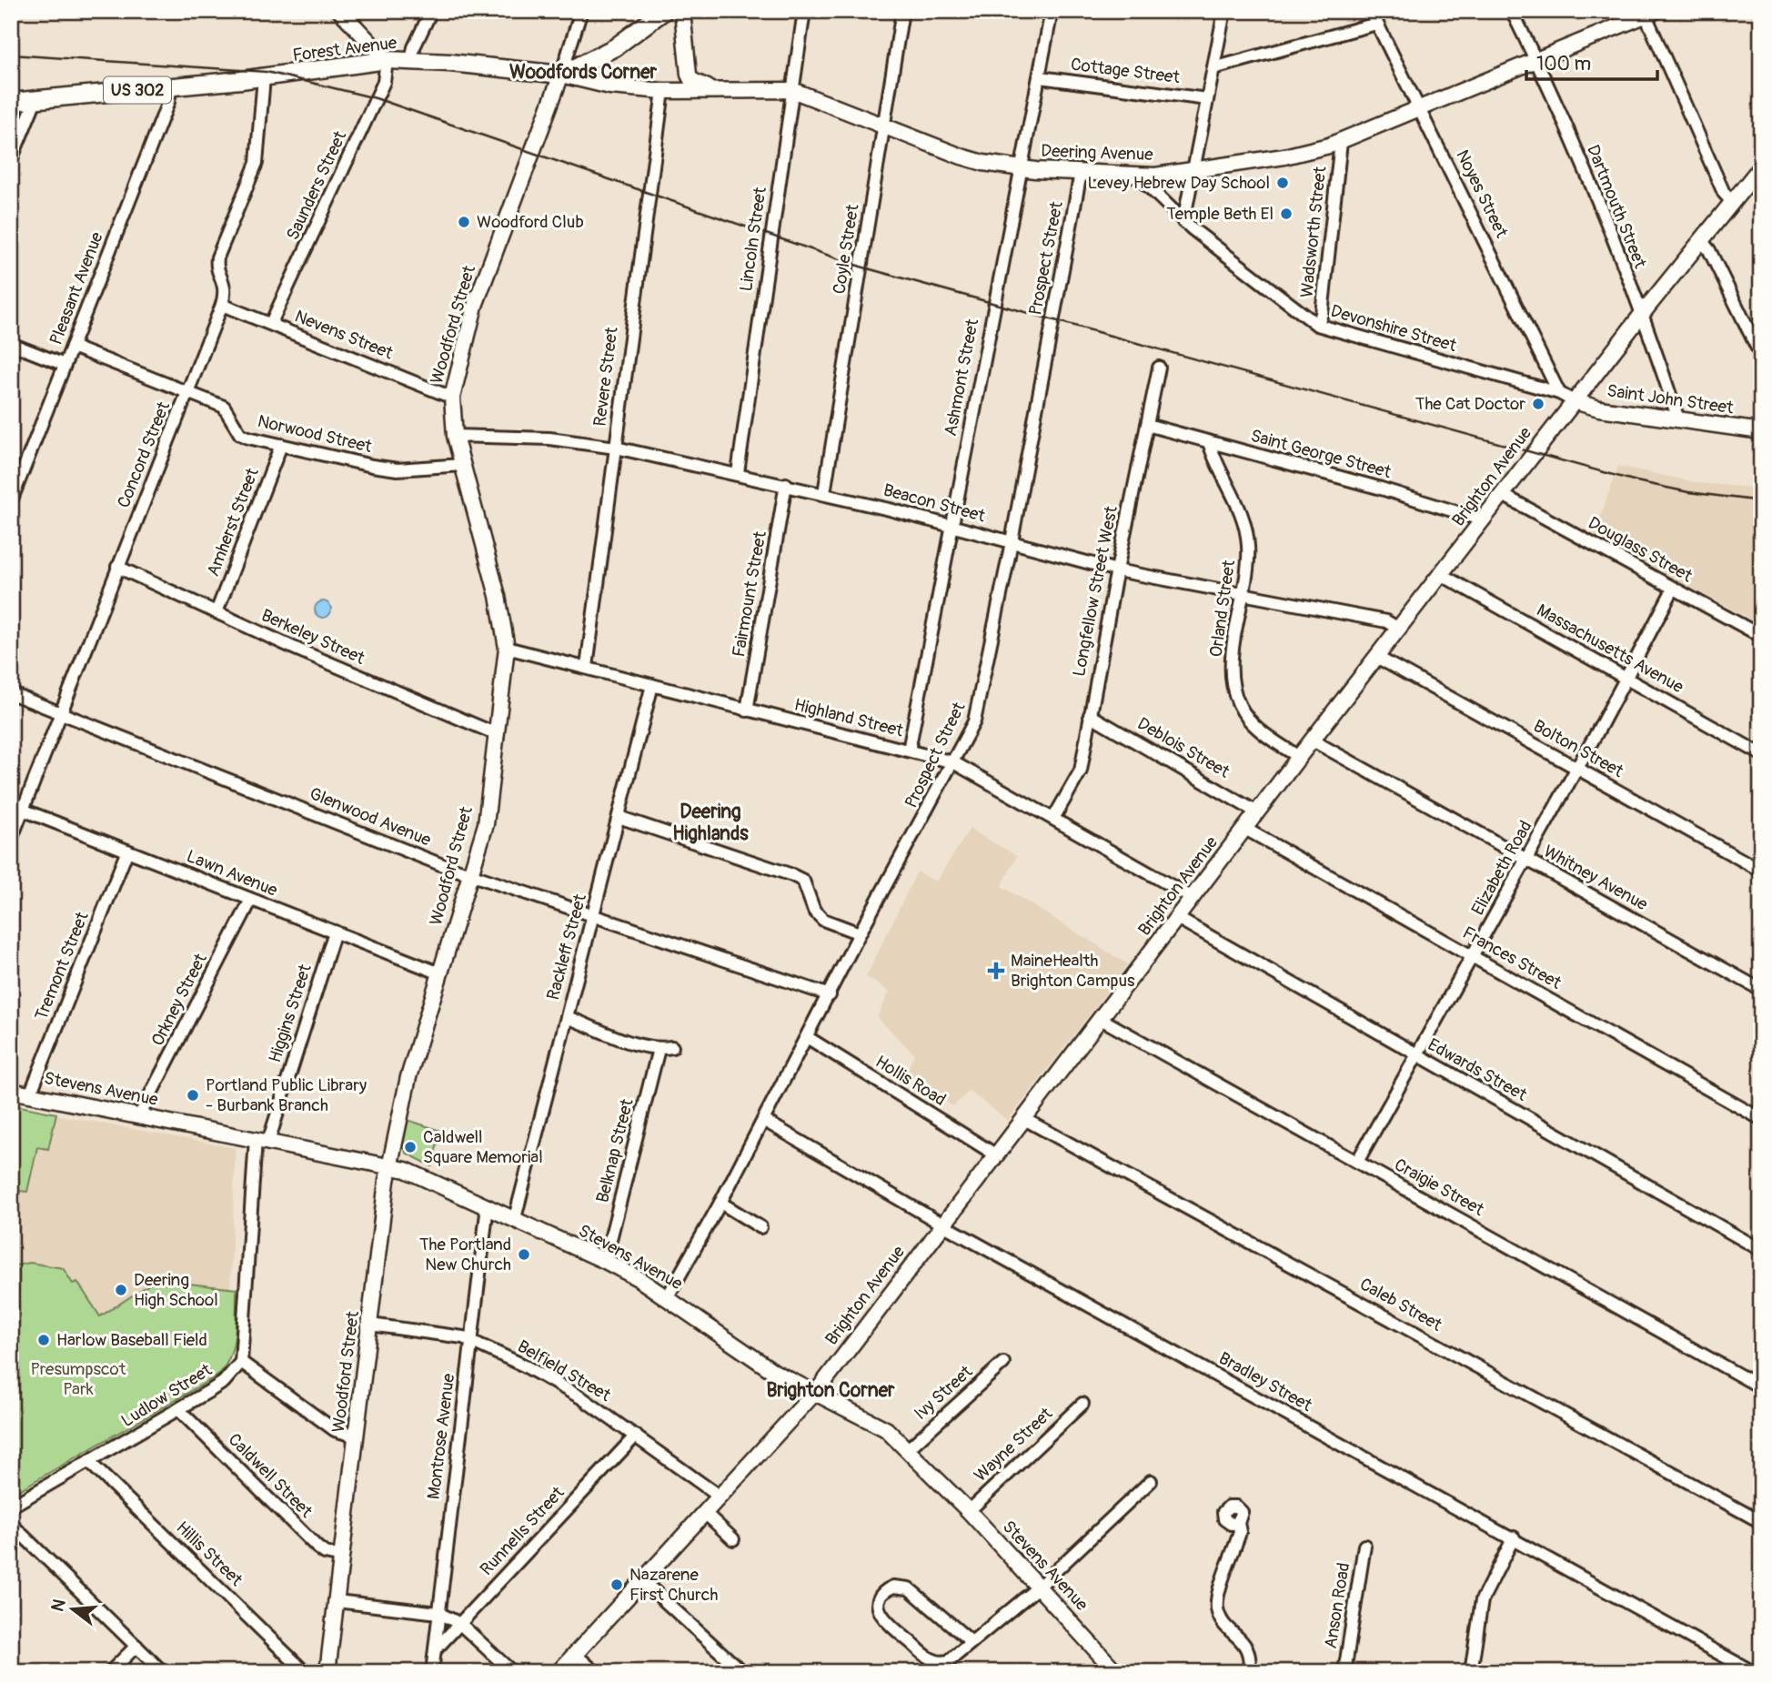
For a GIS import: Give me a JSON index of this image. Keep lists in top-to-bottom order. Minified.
{"streets":{"highway":["Forest Avenue","US 302"],"main road":["Deering Avenue","Woodford Street","Saint John Street","Brighton Avenue","Stevens Avenue"],"street":["Cottage Street","Saunders Street","Noyes Street","Dartmouth Street","Wadsworth Street","Lincoln Street","Coyle Street","Prospect Street","Pleasant Avenue","Devonshire Street","Nevens Street","Revere Street","Ashmont Street","Norwood Street","Saint George Street","Concord Street","Beacon Street","Amherst Street","Douglass Street","Longfellow Street West","Fairmount Street","Orland Street","Berkeley Street","Massachusetts Avenue","Highland Street","Deblois Street","Bolton Street","Glenwood Avenue","Elizabeth Road","Lawn Avenue","Whitney Avenue","Rackleff Street","Frances Street","Tremont Street","Orkney Street","Higgins Street","Edwards Street","Hollis Road","Belknap Street","Craigie Street","Caleb Street","Belfield Street","Bradley Street","Ivy Street","Ludlow Street","Montrose Avenue","Wayne Street","Caldwell Street","Runnells Street","Hillis Street","Anson Road"]},"crossings":[["Forest Avenue","Deering Avenue"],["Forest Avenue","Saunders Street"],["Forest Avenue","Pleasant Avenue"],["Forest Avenue","Woodford Street"],["Forest Avenue","Concord Street"],["Cottage Street","Ashmont Street"],["Deering Avenue","Noyes Street"],["Deering Avenue","Dartmouth Street"],["Deering Avenue","Wadsworth Street"],["Deering Avenue","Lincoln Street"],["Deering Avenue","Coyle Street"],["Deering Avenue","Prospect Street"],["Deering Avenue","Woodford Street"],["Deering Avenue","Devonshire Street"],["Deering Avenue","Revere Street"],["Deering Avenue","Ashmont Street"],["Saunders Street","Nevens Street"],["Noyes Street","Devonshire Street"],["Dartmouth Street","Saint John Street"],["Dartmouth Street","Brighton Avenue"],["Wadsworth Street","Devonshire Street"],["Lincoln Street","Beacon Street"],["Coyle Street","Beacon Street"],["Prospect Street","Beacon Street"],["Prospect Street","Highland Street"],["Prospect Street","Glenwood Avenue"],["Prospect Street","Hollis Road"],["Prospect Street","Stevens Avenue"],["Prospect Street","Bradley Street"],["Pleasant Avenue","Norwood Street"],["Woodford Street","Nevens Street"],["Woodford Street","Norwood Street"],["Woodford Street","Beacon Street"],["Woodford Street","Berkeley Street"],["Woodford Street","Highland Street"],["Woodford Street","Glenwood Avenue"],["Woodford Street","Lawn Avenue"],["Woodford Street","Stevens Avenue"],["Woodford Street","Belfield Street"],["Woodford Street","Caldwell Street"],["Devonshire Street","Saint John Street"],["Devonshire Street","Brighton Avenue"],["Nevens Street","Concord Street"],["Revere Street","Beacon Street"],["Revere Street","Highland Street"],["Ashmont Street","Beacon Street"],["Ashmont Street","Highland Street"],["Saint John Street","Brighton Avenue"],["Norwood Street","Concord Street"],["Norwood Street","Amherst Street"],["Saint George Street","Brighton Avenue"],["Saint George Street","Longfellow Street West"],["Saint George Street","Orland Street"],["Concord Street","Berkeley Street"],["Concord Street","Glenwood Avenue"],["Concord Street","Lawn Avenue"],["Brighton Avenue","Beacon Street"],["Brighton Avenue","Douglass Street"],["Brighton Avenue","Orland Street"],["Brighton Avenue","Massachusetts Avenue"],["Brighton Avenue","Highland Street"],["Brighton Avenue","Deblois Street"],["Brighton Avenue","Bolton Street"],["Brighton Avenue","Whitney Avenue"],["Brighton Avenue","Frances Street"],["Brighton Avenue","Edwards Street"],["Brighton Avenue","Hollis Road"],["Brighton Avenue","Stevens Avenue"],["Brighton Avenue","Craigie Street"],["Brighton Avenue","Caleb Street"],["Brighton Avenue","Belfield Street"],["Brighton Avenue","Bradley Street"],["Beacon Street","Longfellow Street West"],["Beacon Street","Fairmount Street"],["Beacon Street","Orland Street"],["Amherst Street","Berkeley Street"],["Douglass Street","Elizabeth Road"],["Longfellow Street West","Highland Street"],["Longfellow Street West","Deblois Street"],["Fairmount Street","Highland Street"],["Massachusetts Avenue","Elizabeth Road"],["Highland Street","Rackleff Street"],["Bolton Street","Elizabeth Road"],["Glenwood Avenue","Rackleff Street"],["Elizabeth Road","Whitney Avenue"],["Elizabeth Road","Frances Street"],["Elizabeth Road","Edwards Street"],["Elizabeth Road","Craigie Street"],["Lawn Avenue","Tremont Street"],["Lawn Avenue","Orkney Street"],["Lawn Avenue","Higgins Street"],["Rackleff Street","Stevens Avenue"],["Tremont Street","Stevens Avenue"],["Orkney Street","Stevens Avenue"],["Higgins Street","Stevens Avenue"],["Stevens Avenue","Belknap Street"],["Stevens Avenue","Ivy Street"],["Stevens Avenue","Montrose Avenue"],["Stevens Avenue","Wayne Street"],["Belfield Street","Montrose Avenue"],["Belfield Street","Runnells Street"],["Ludlow Street","Caldwell Street"],["Ludlow Street","Hillis Street"],["Montrose Avenue","Runnells Street"]],"districts":["Woodfords Corner","Deering Highlands","Brighton Corner"],"parks":["Presumpscot Park"],"places":{"other":["Levey Hebrew Day School","Temple Beth El","Woodford Club","The Cat Doctor","Portland Public Library - Burbank Branch","Caldwell Square Memorial","The Portland New Church","Deering High School","Harlow Baseball Field","Nazarene First Church"],"health":["MaineHealth Brighton Campus"]},"scale_bar":"100 m","north":"left"}
